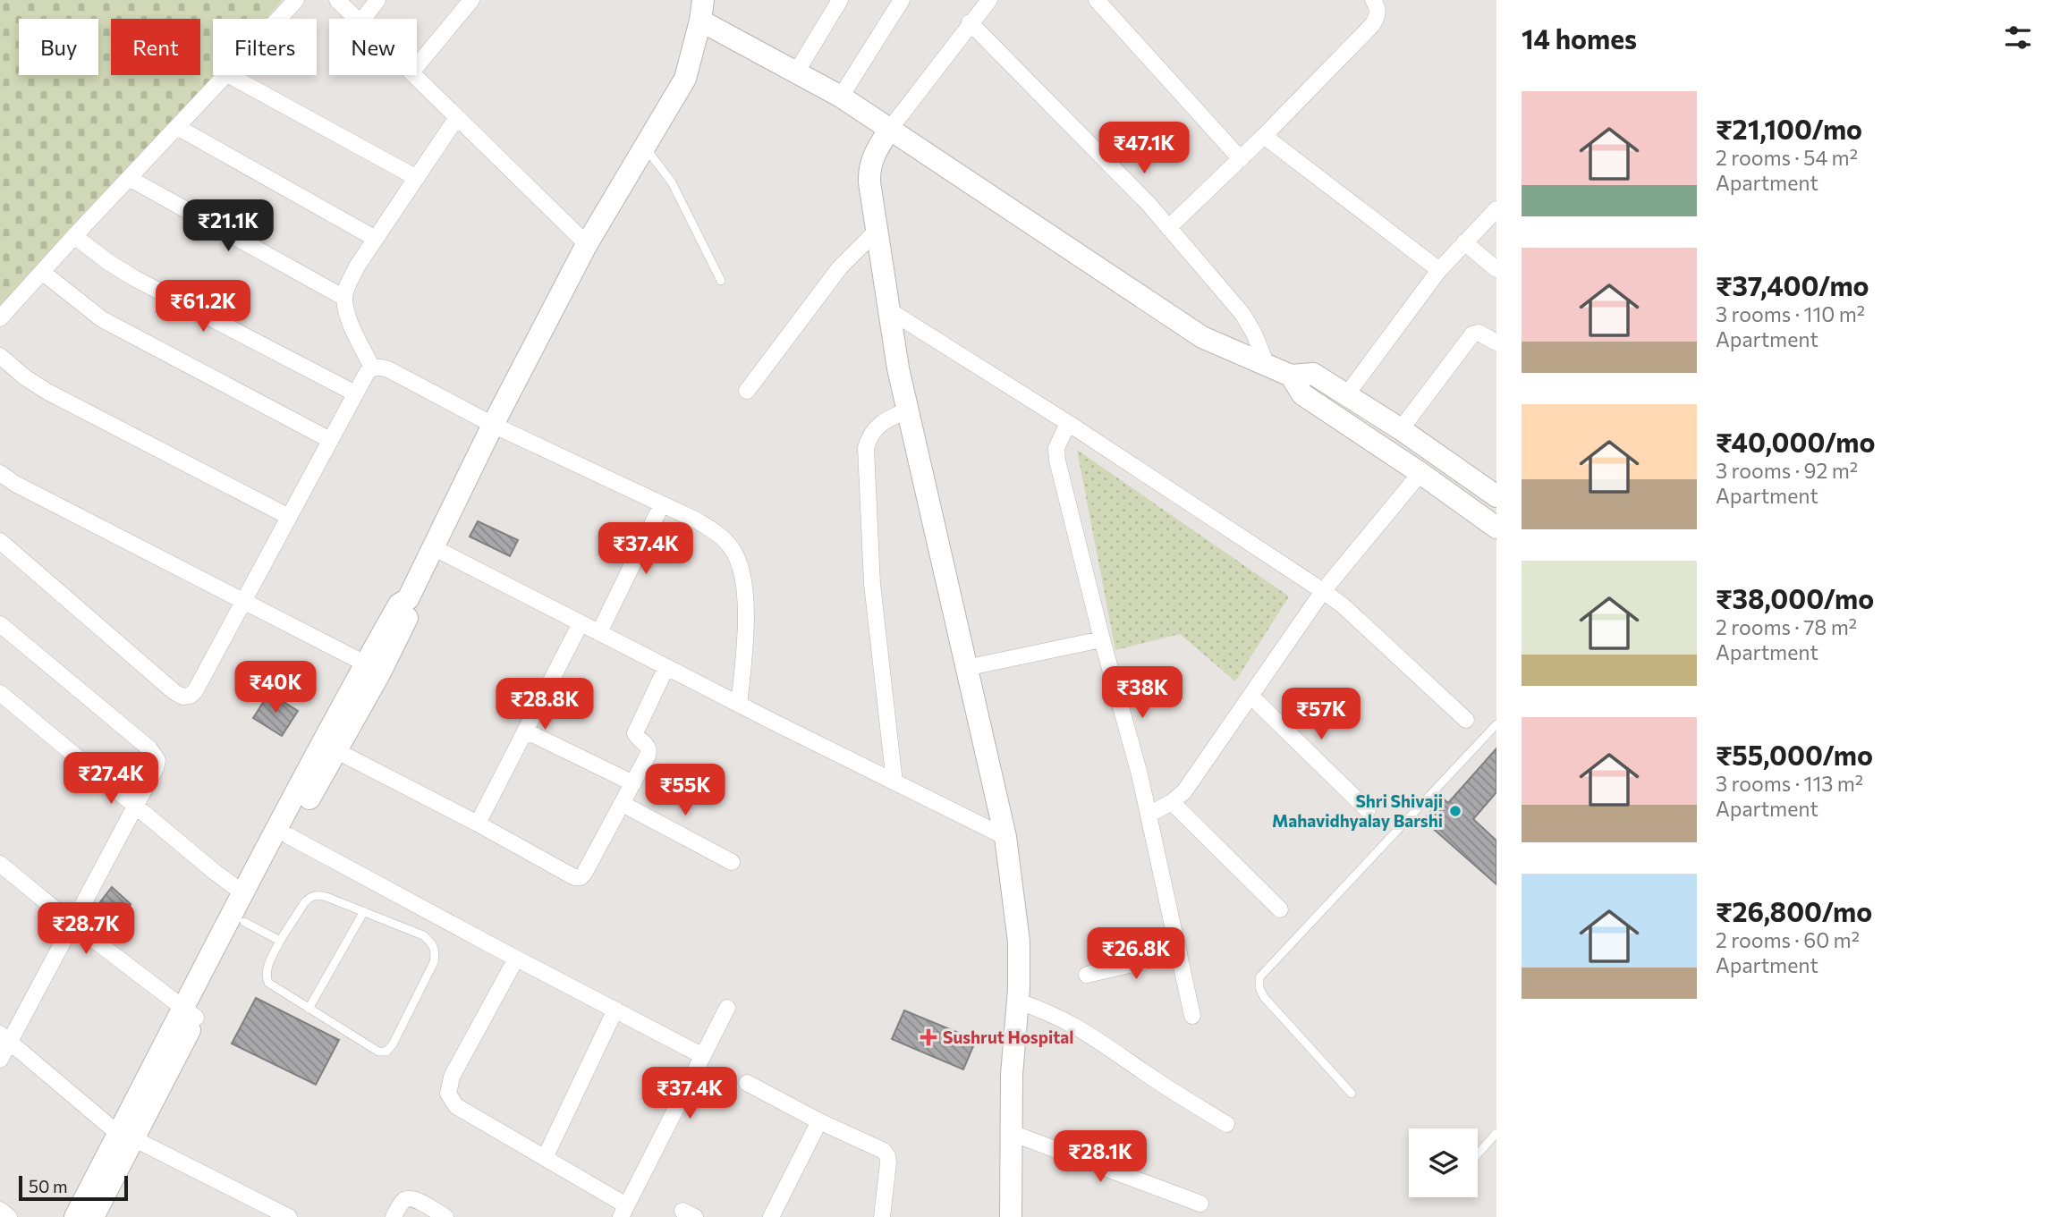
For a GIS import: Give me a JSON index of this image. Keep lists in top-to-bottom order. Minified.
{"places":{"other":["Shri Shivaji Mahavidhyalay Barshi"],"health":["Sushrut Hospital"]},"scale_bar":"50 m","page":{"heading":"14 homes","chip":["Buy","Rent","Filters","New"],"list":[{"name":"₹21,100/mo","note":"2 rooms · 54 m² · Apartment"},{"name":"₹37,400/mo","note":"3 rooms · 110 m² · Apartment"},{"name":"₹40,000/mo","note":"3 rooms · 92 m² · Apartment"},{"name":"₹38,000/mo","note":"2 rooms · 78 m² · Apartment"},{"name":"₹55,000/mo","note":"3 rooms · 113 m² · Apartment"},{"name":"₹26,800/mo","note":"2 rooms · 60 m² · Apartment"}],"price":["₹47.1K","₹21.1K","₹61.2K","₹37.4K","₹40K","₹38K","₹28.8K","₹57K","₹27.4K","₹55K","₹28.7K","₹26.8K","₹37.4K","₹28.1K"],"scale":"50 m"}}
